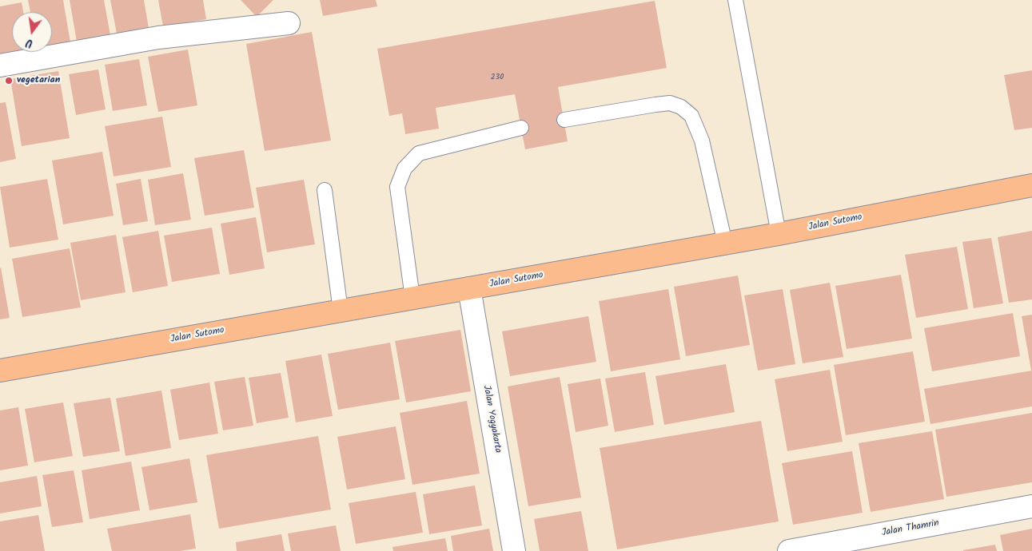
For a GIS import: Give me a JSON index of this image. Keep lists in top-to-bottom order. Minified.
{"streets":{"main road":["Jalan Sutomo"],"street":["Jalan Yogyakarta","Jalan Thamrin"]},"crossings":[["Jalan Sutomo","Jalan Yogyakarta"]],"places":["vegetarian"],"house_numbers":["230"],"north":"bottom"}
